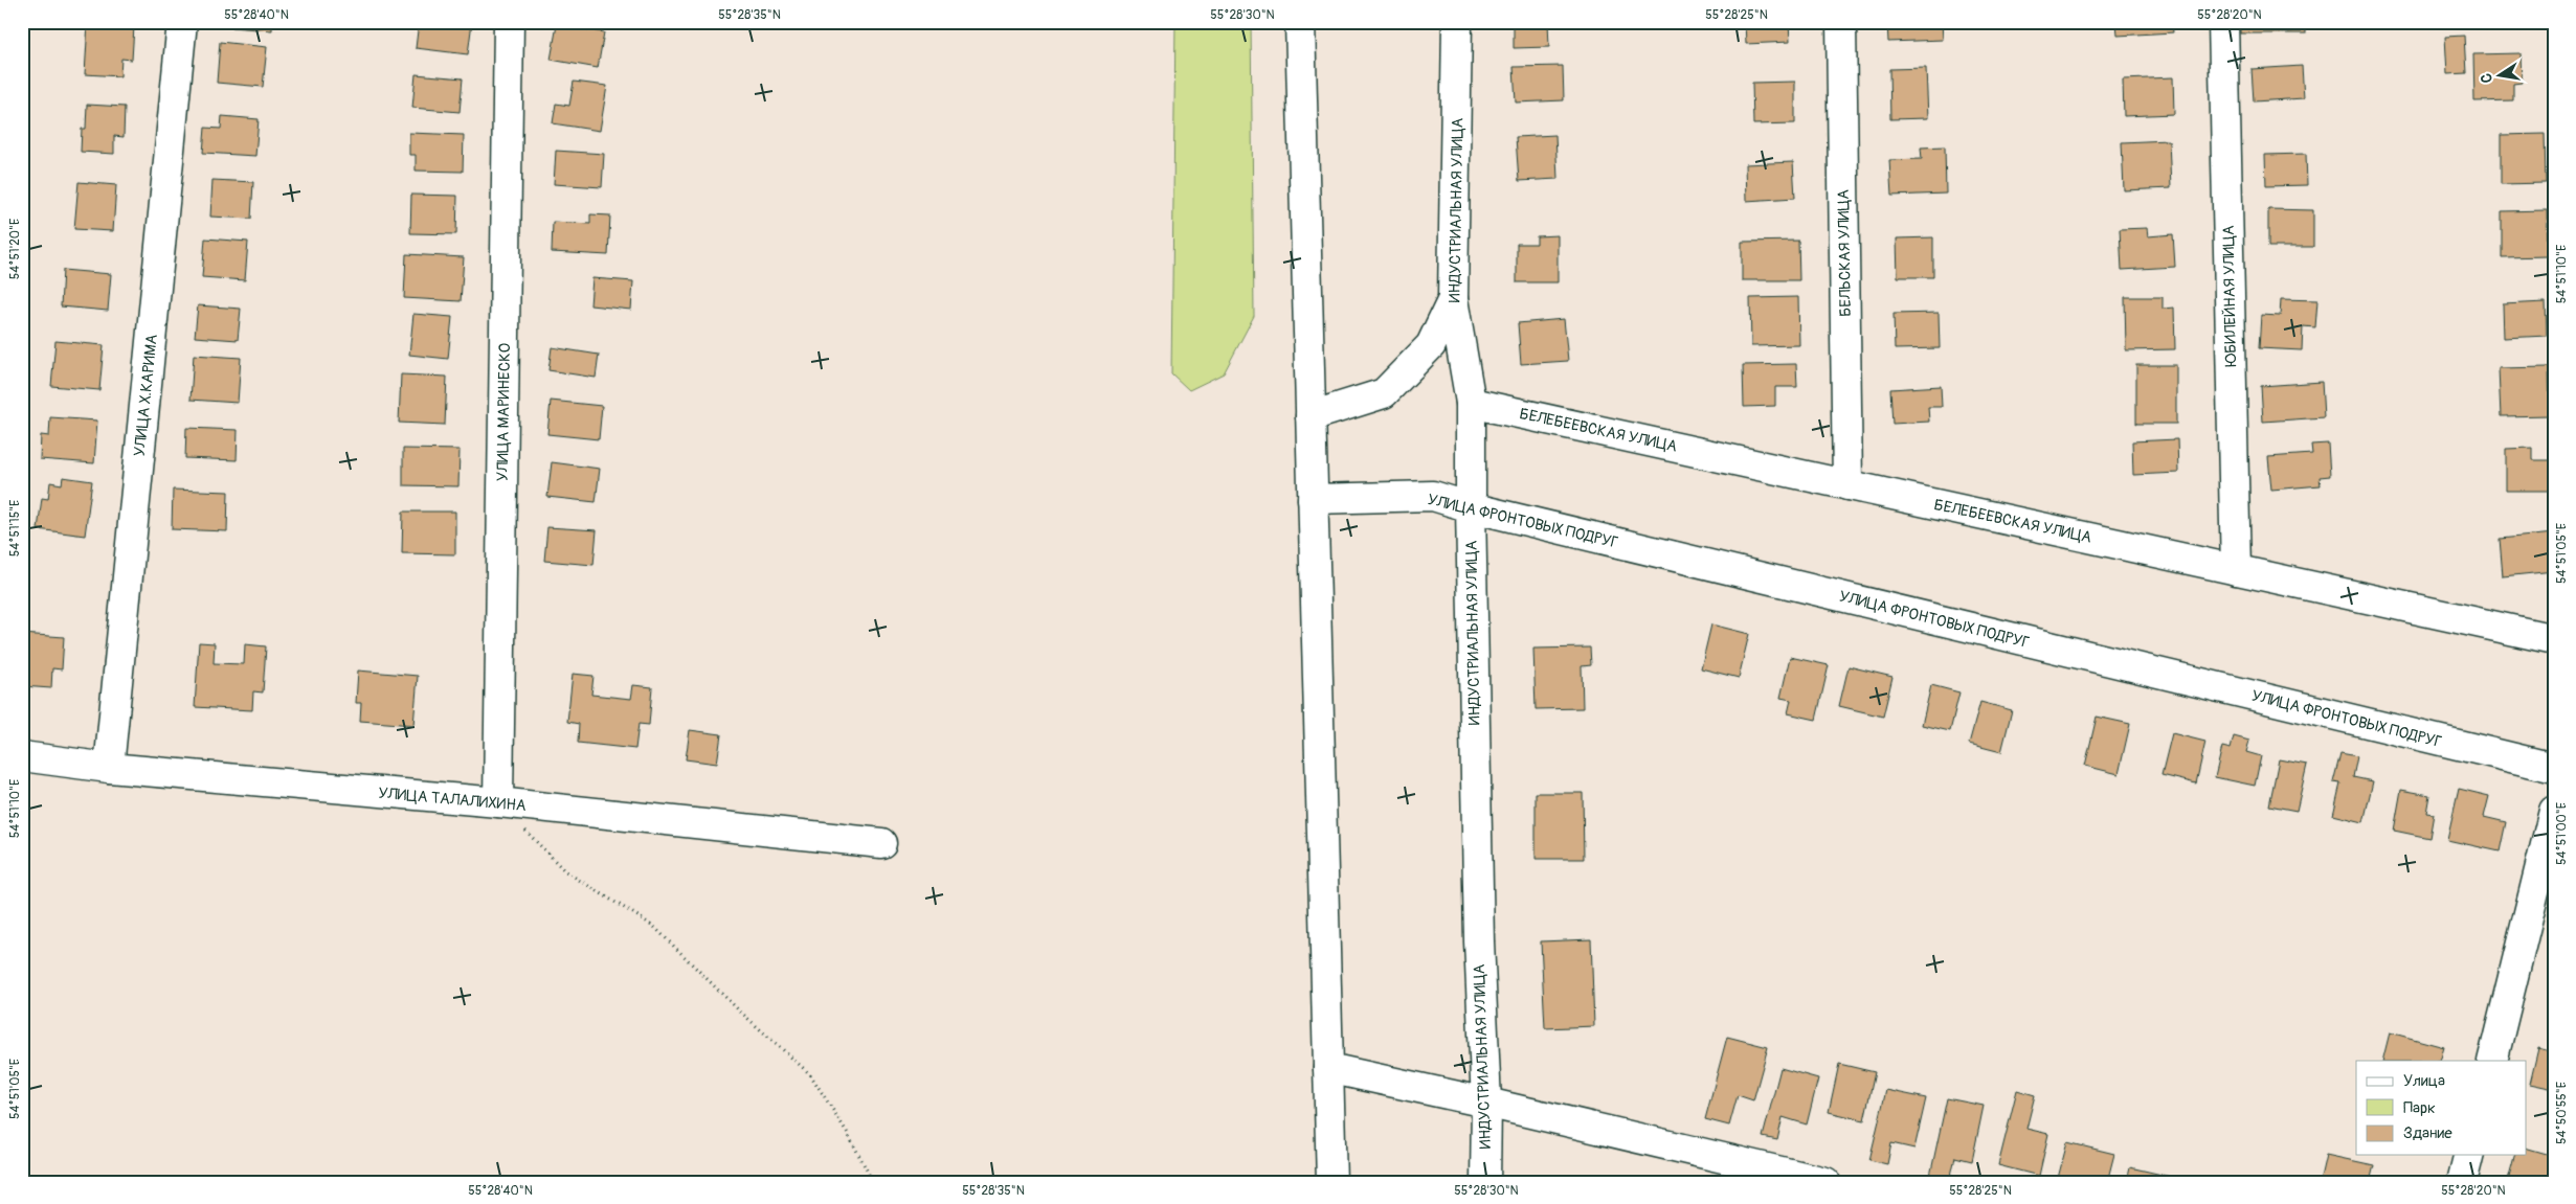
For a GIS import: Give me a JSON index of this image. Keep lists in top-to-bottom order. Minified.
{"streets":{"street":["ИНДУСТРИАЛЬНАЯ УЛИЦА","БЕЛЬСКАЯ УЛИЦА","ЮБИЛЕЙНАЯ УЛИЦА","УЛИЦА Х.КАРИМА","УЛИЦА МАРИНЕСКО","БЕЛЕБЕЕВСКАЯ УЛИЦА","УЛИЦА ФРОНТОВЫХ ПОДРУГ","УЛИЦА ТАЛАЛИХИНА"]},"crossings":[["ИНДУСТРИАЛЬНАЯ УЛИЦА","БЕЛЕБЕЕВСКАЯ УЛИЦА"],["ИНДУСТРИАЛЬНАЯ УЛИЦА","УЛИЦА ФРОНТОВЫХ ПОДРУГ"],["БЕЛЬСКАЯ УЛИЦА","БЕЛЕБЕЕВСКАЯ УЛИЦА"],["ЮБИЛЕЙНАЯ УЛИЦА","БЕЛЕБЕЕВСКАЯ УЛИЦА"],["УЛИЦА Х.КАРИМА","УЛИЦА ТАЛАЛИХИНА"],["УЛИЦА МАРИНЕСКО","УЛИЦА ТАЛАЛИХИНА"]],"legend":["Улица","Парк","Здание"],"north":"left","coordinates":["55°28'40\"N","55°28'35\"N","55°28'30\"N","55°28'25\"N","55°28'20\"N","54°51'20\"E","54°51'10\"E","54°51'15\"E","54°51'05\"E","54°51'00\"E","54°50'55\"E"]}
